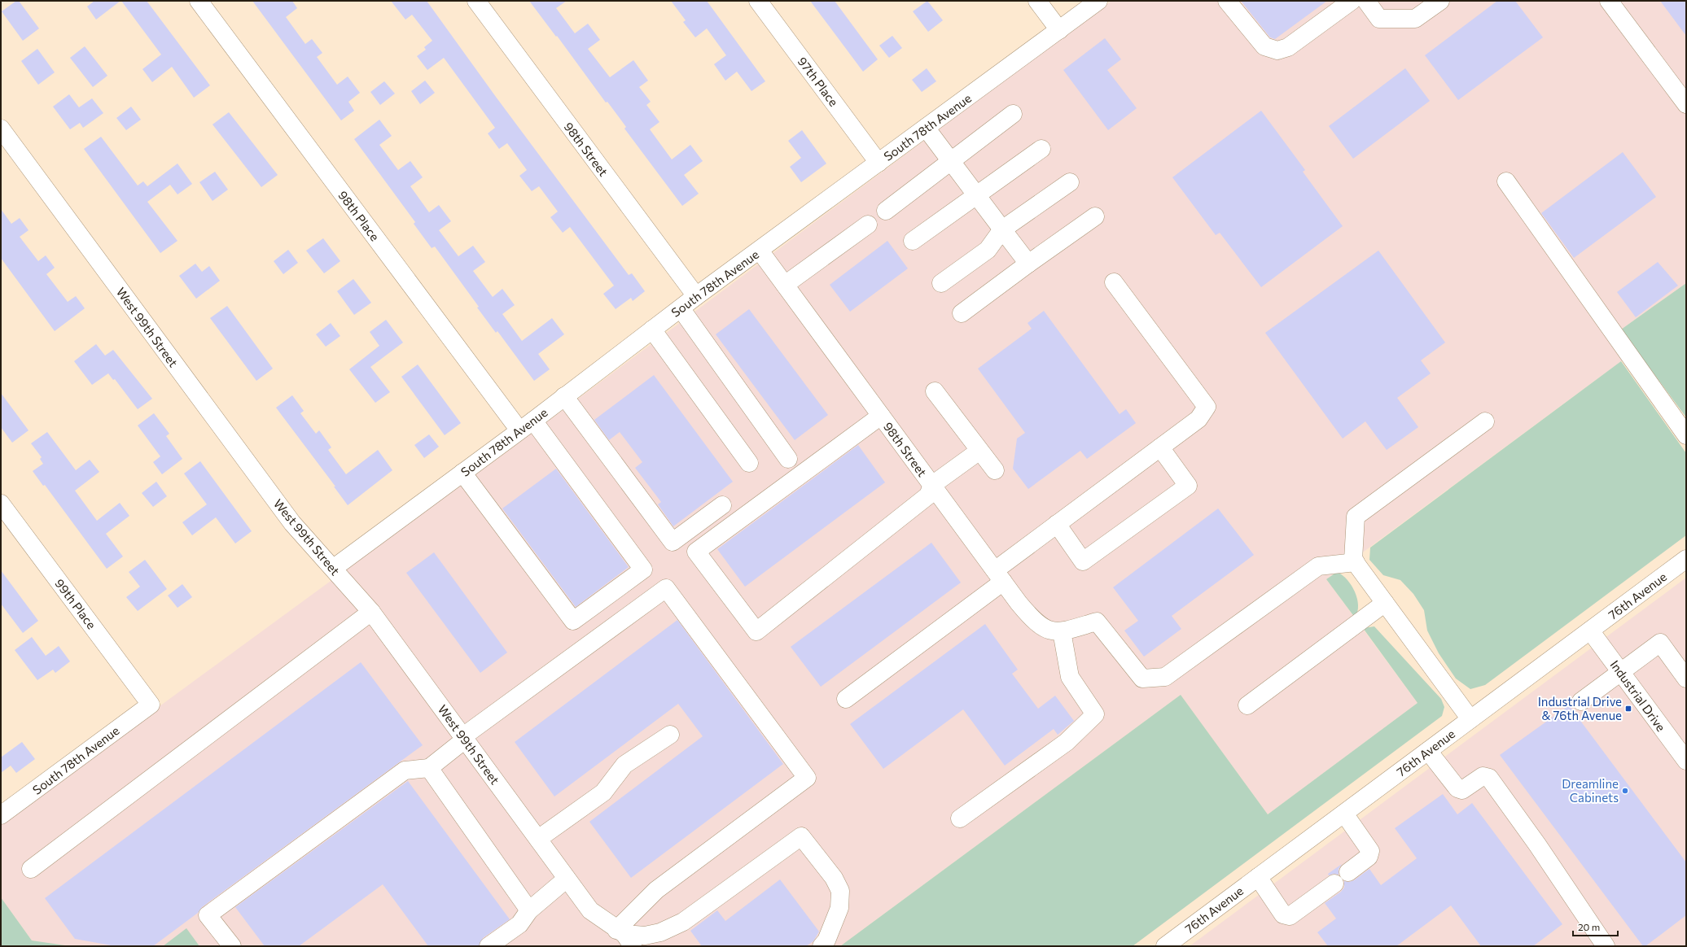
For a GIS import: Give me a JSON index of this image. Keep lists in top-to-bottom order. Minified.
{"streets":{"street":["97th Place","South 78th Avenue","98th Street","98th Place","West 99th Street","76th Avenue","99th Place","Industrial Drive"]},"crossings":[["97th Place","South 78th Avenue"],["South 78th Avenue","98th Street"],["South 78th Avenue","98th Place"],["South 78th Avenue","West 99th Street"],["South 78th Avenue","99th Place"],["76th Avenue","Industrial Drive"]],"places":{"transit":["Industrial Drive & 76th Avenue"],"other":["Dreamline Cabinets"]},"scale_bar":"20 m"}
